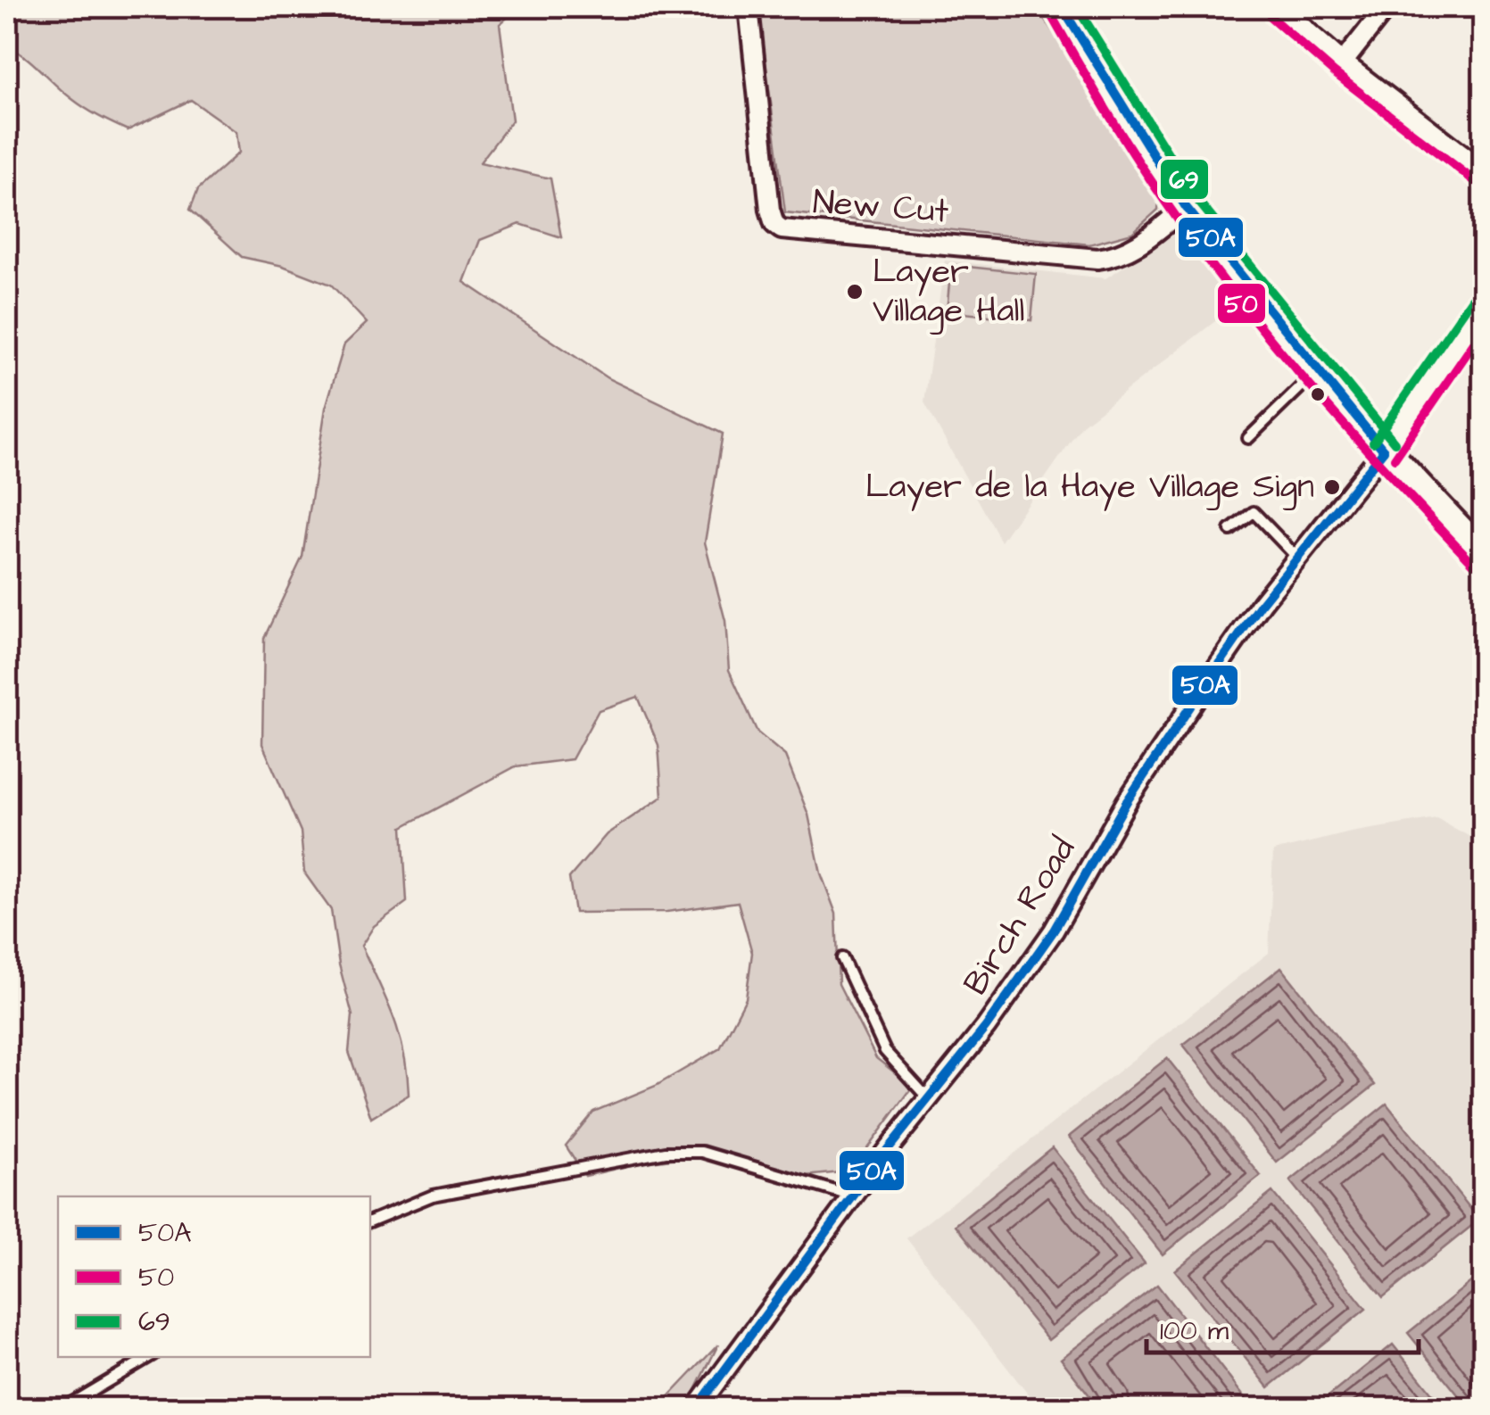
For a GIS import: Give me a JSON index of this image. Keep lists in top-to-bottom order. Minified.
{"streets":{"street":["New Cut","Birch Road"]},"places":["Layer Village Hall","Layer de la Haye Village Sign"],"lines":["transit line 50A","transit line 69","transit line 50"],"legend":["50A","50","69"],"scale_bar":"100 m"}
